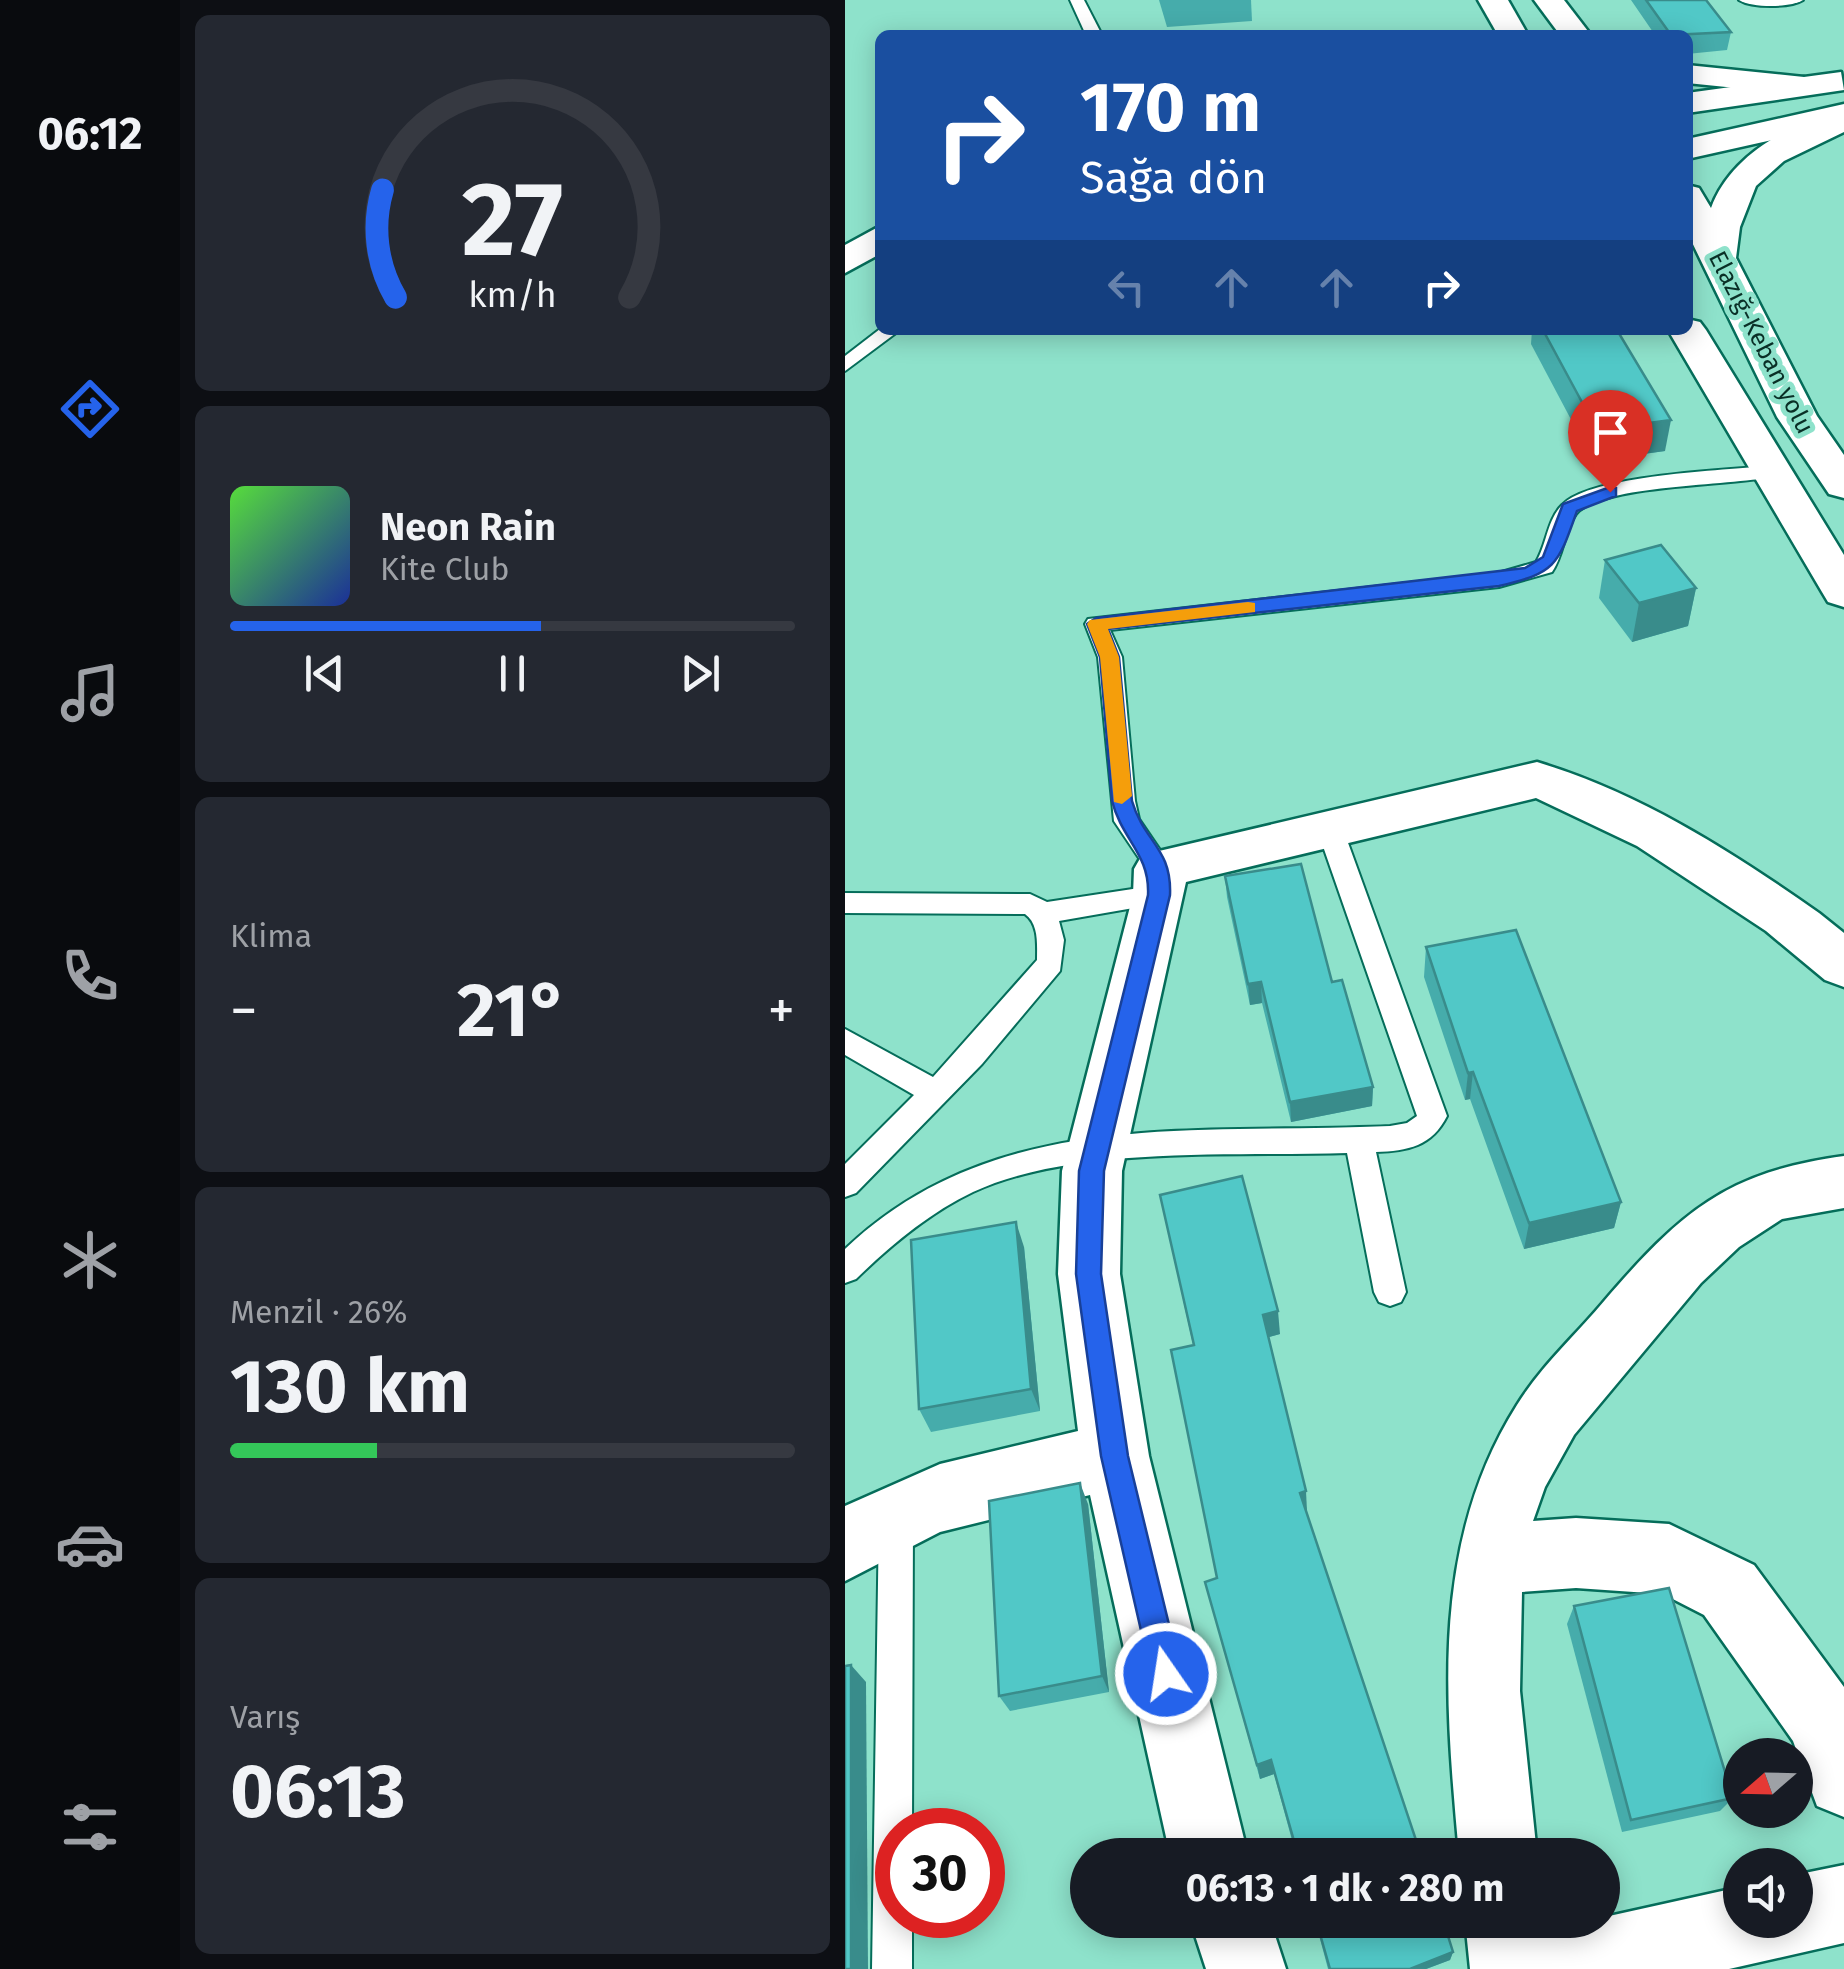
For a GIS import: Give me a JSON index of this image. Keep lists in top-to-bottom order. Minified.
{"streets":{"main road":["Elazığ-Keban yolu"]},"north":"left","page":{"tabs":"06:12","turn":["170 m","Sağa dön"],"song":["Neon Rain","Kite Club"],"tile":["Klima",["Menzil · 26%","130 km"],["Varış","06:13"]],"heat":["−","21°","+"],"limit":"30","trip":"06:13 · 1 dk · 280 m","gauge":["27","km/h"]}}
